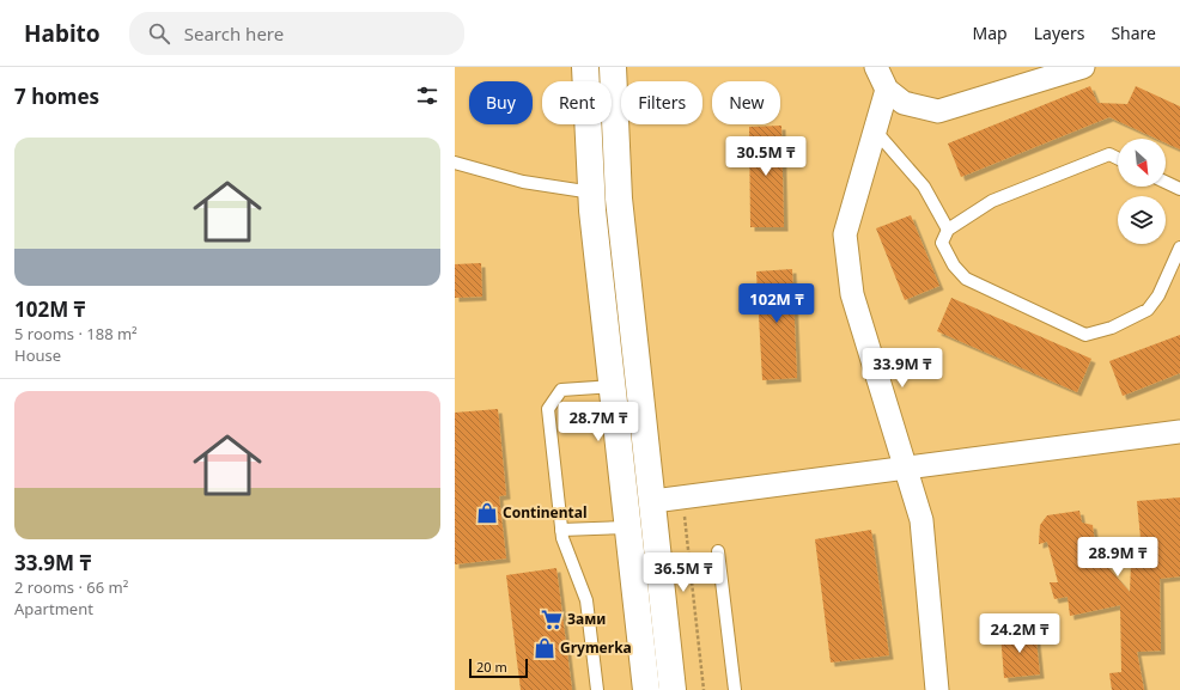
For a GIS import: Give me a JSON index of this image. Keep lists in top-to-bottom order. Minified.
{"places":{"shop":["Continental","Grymerka"],"supermarket":["Зами"]},"scale_bar":"20 m","north":"bottom right","page":{"header":"Habito","search":"Search here","nav":["Map","Layers","Share"],"heading":"7 homes","chip":["Buy","Rent","Filters","New"],"list":[{"name":"102M ₸","note":"5 rooms · 188 m² · House"},{"name":"33.9M ₸","note":"2 rooms · 66 m² · Apartment"}],"price":["30.5M ₸","102M ₸","33.9M ₸","28.7M ₸","28.9M ₸","36.5M ₸","24.2M ₸"],"scale":"20 m"}}
